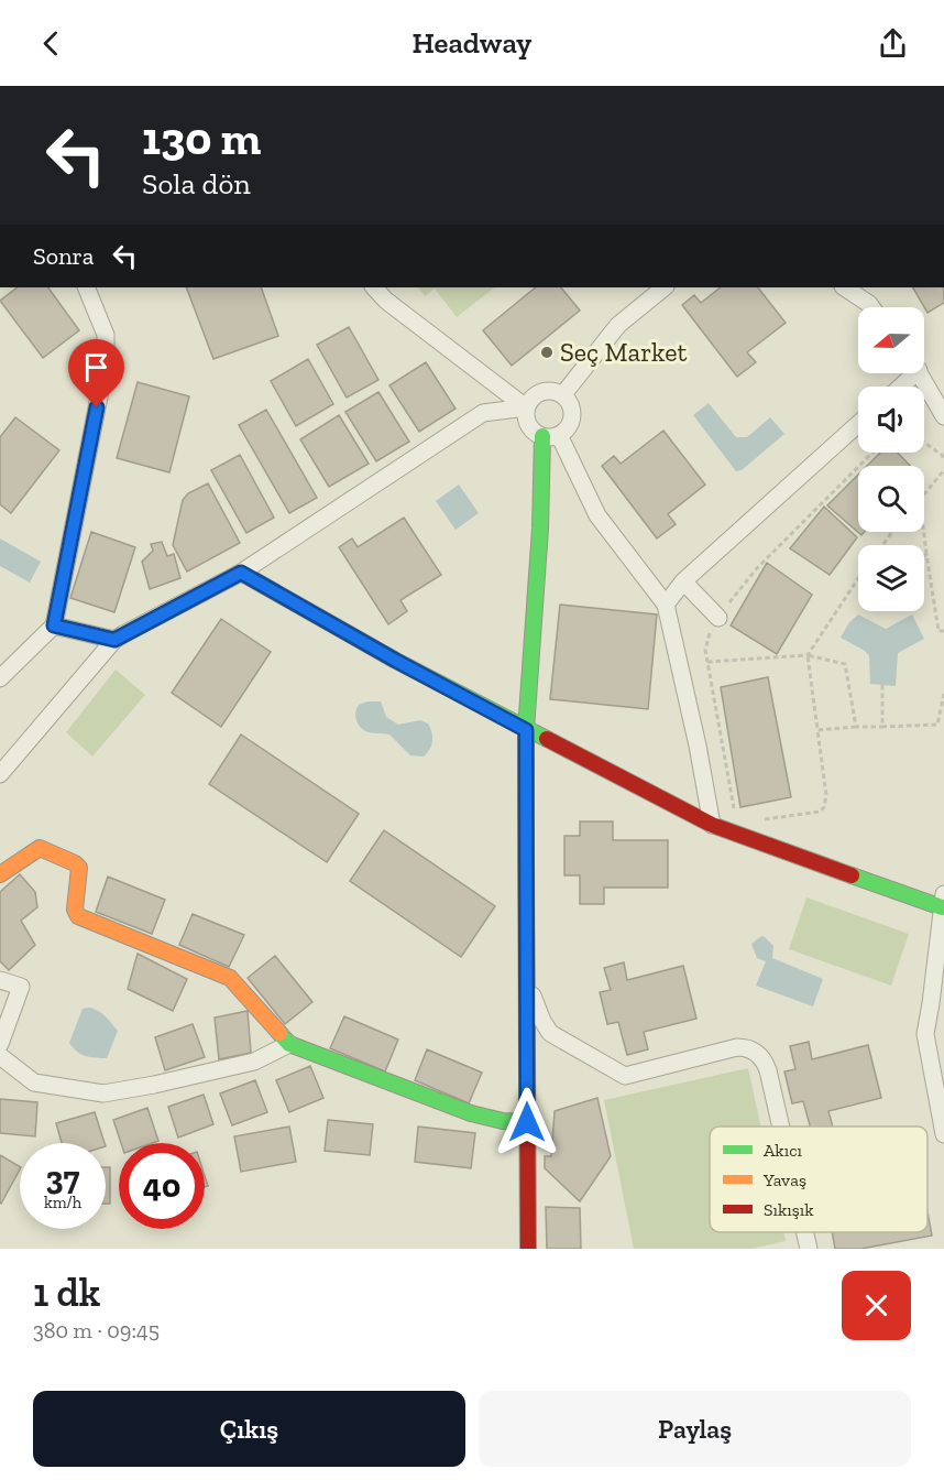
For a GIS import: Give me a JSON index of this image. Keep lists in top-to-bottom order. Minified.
{"places":["Seç Market"],"legend":["Akıcı","Yavaş","Sıkışık"],"north":"left","page":{"header":"Headway","turn":["130 m","Sola dön"],"then":"Sonra","speed":"37 km/h","limit":"40","heading":["1 dk","380 m · 09:45"],"buttons":["Çıkış","Paylaş"]}}
